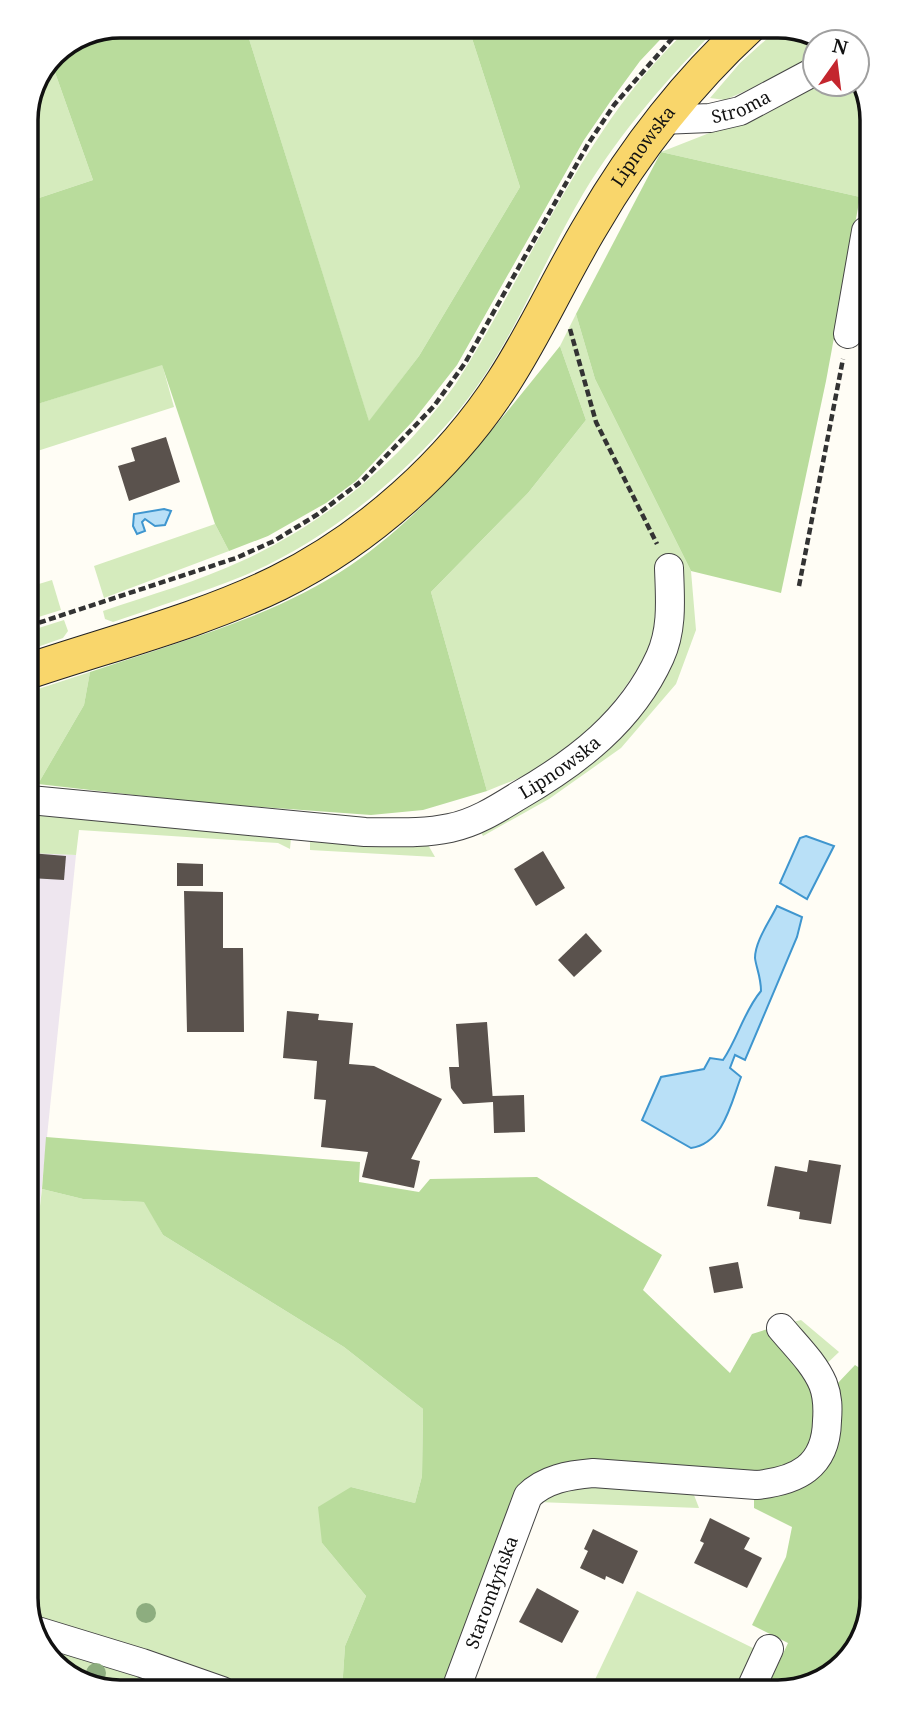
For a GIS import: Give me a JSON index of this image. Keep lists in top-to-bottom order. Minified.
{"streets":{"main road":["Lipnowska"],"street":["Stroma","Staromłyńska"]},"crossings":[["Stroma","Lipnowska"]],"north":"top"}
